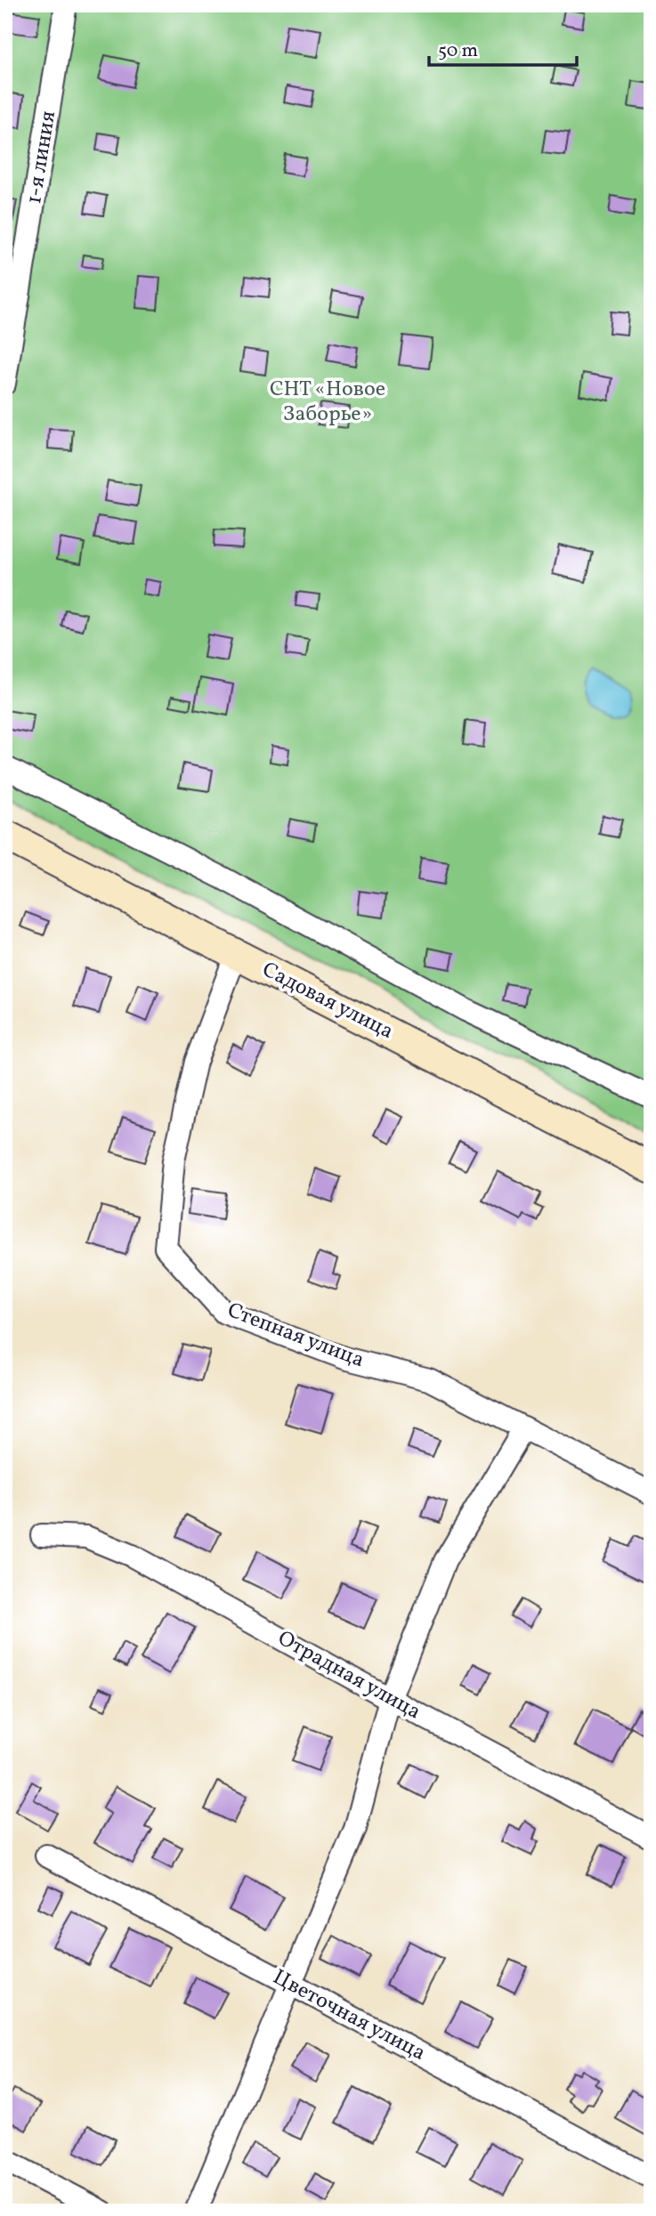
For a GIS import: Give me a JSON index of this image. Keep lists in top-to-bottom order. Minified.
{"streets":{"main road":["Садовая улица"],"street":["1-я линия","Степная улица","Отрадная улица","Цветочная улица"]},"crossings":[["Садовая улица","Степная улица"]],"parks":["СНТ «Новое Заборье»"],"scale_bar":"50 m"}
